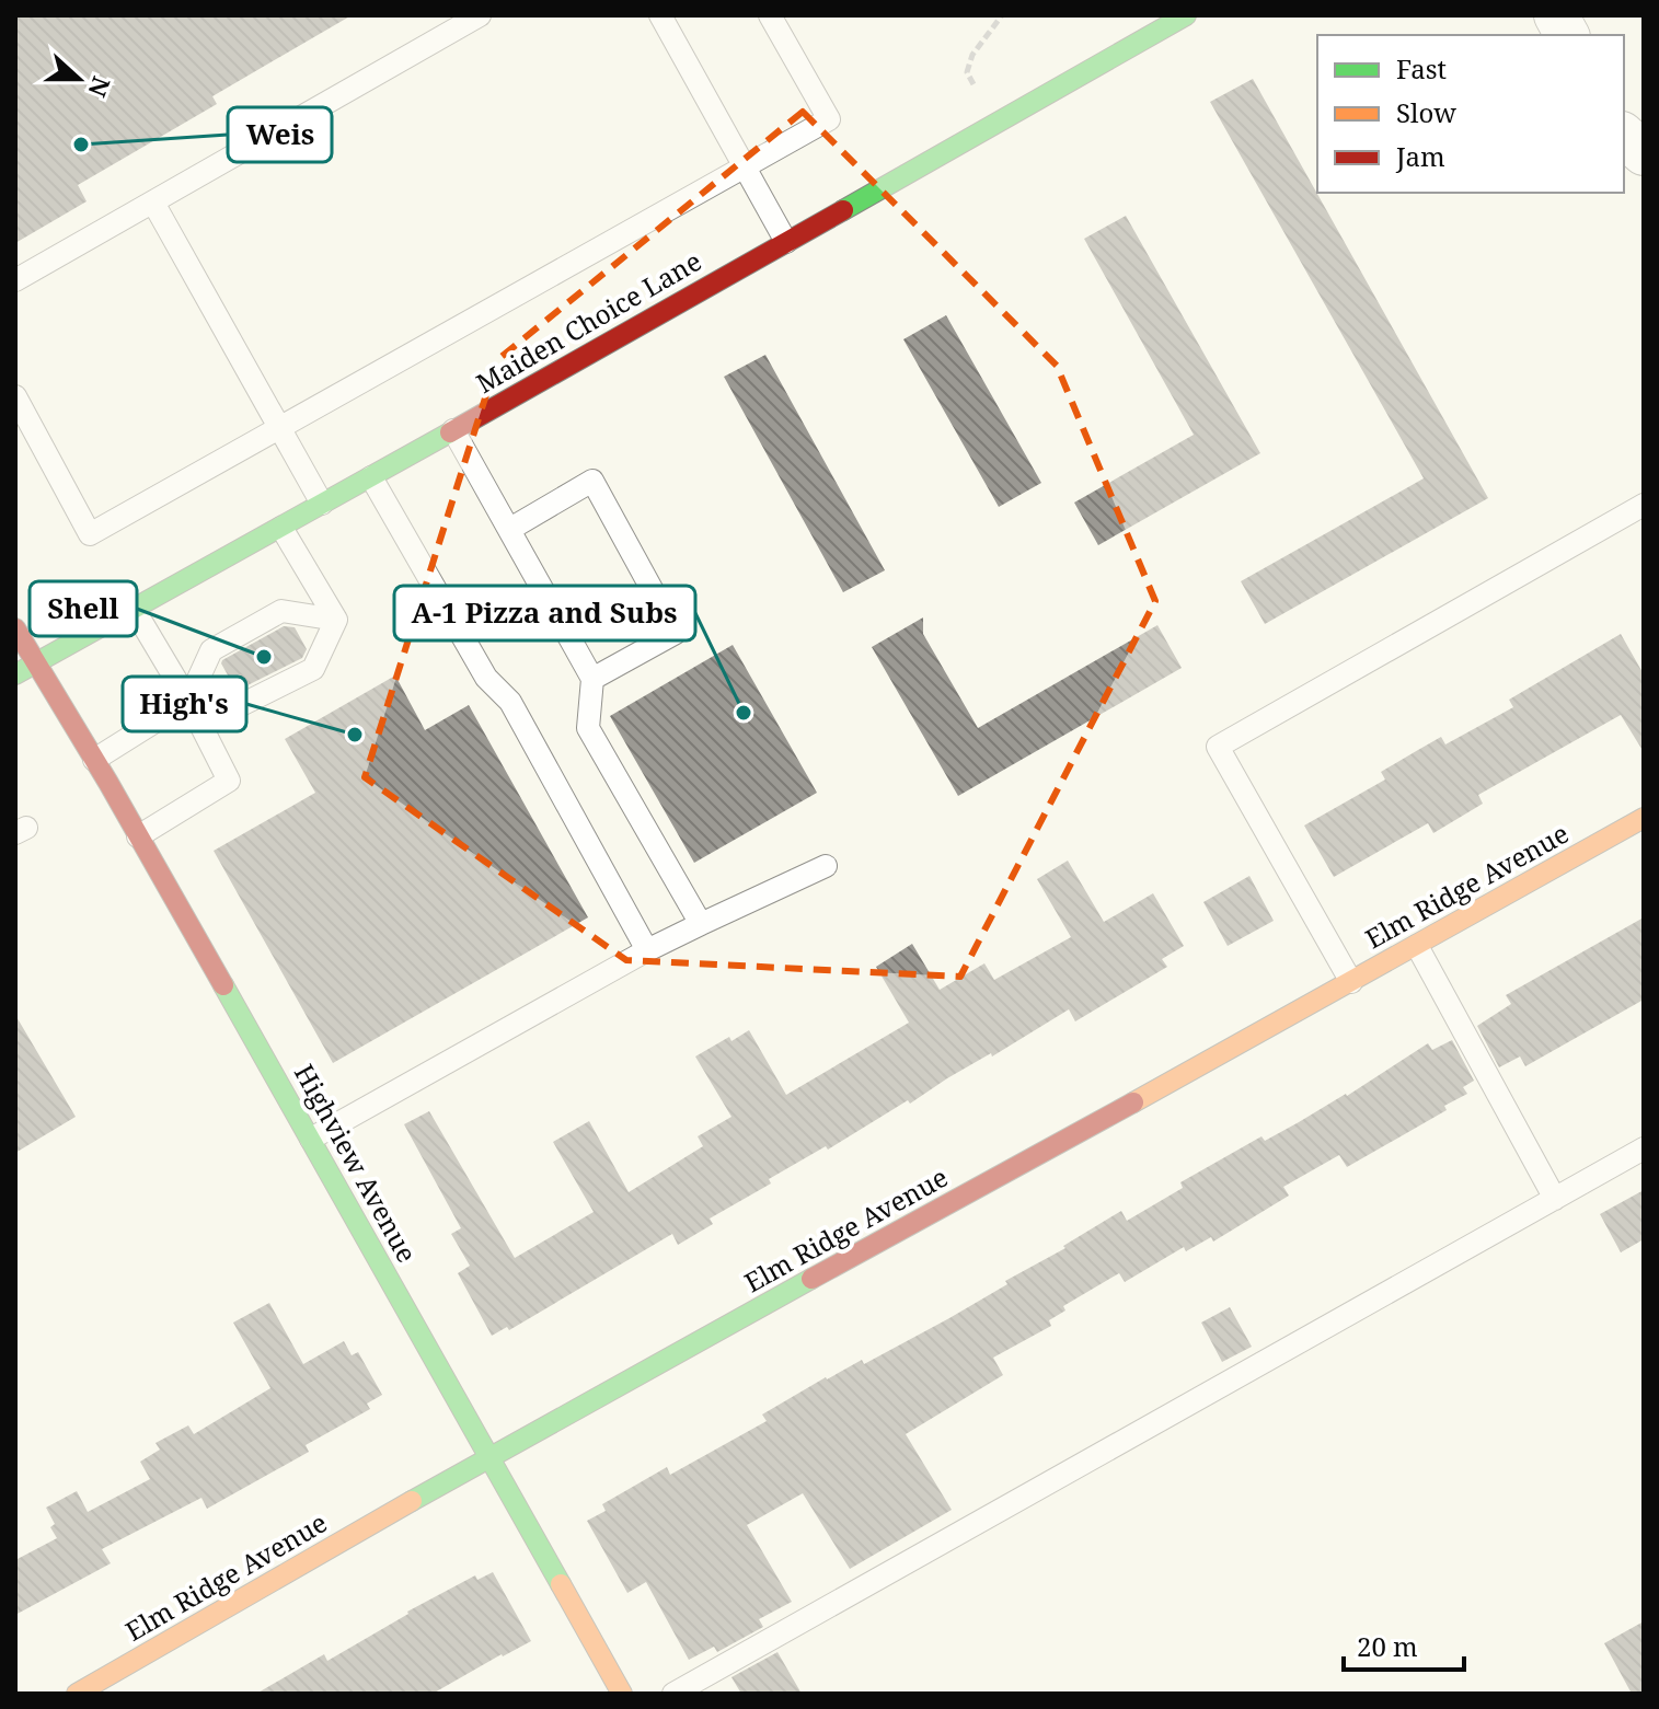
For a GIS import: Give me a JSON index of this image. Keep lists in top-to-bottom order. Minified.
{"streets":{"street":["Maiden Choice Lane","Elm Ridge Avenue","Highview Avenue"]},"crossings":[["Maiden Choice Lane","Highview Avenue"],["Elm Ridge Avenue","Highview Avenue"]],"places":["Weis","Shell","A-1 Pizza and Subs","High's"],"legend":["Fast","Slow","Jam"],"scale_bar":"20 m","north":"right"}
